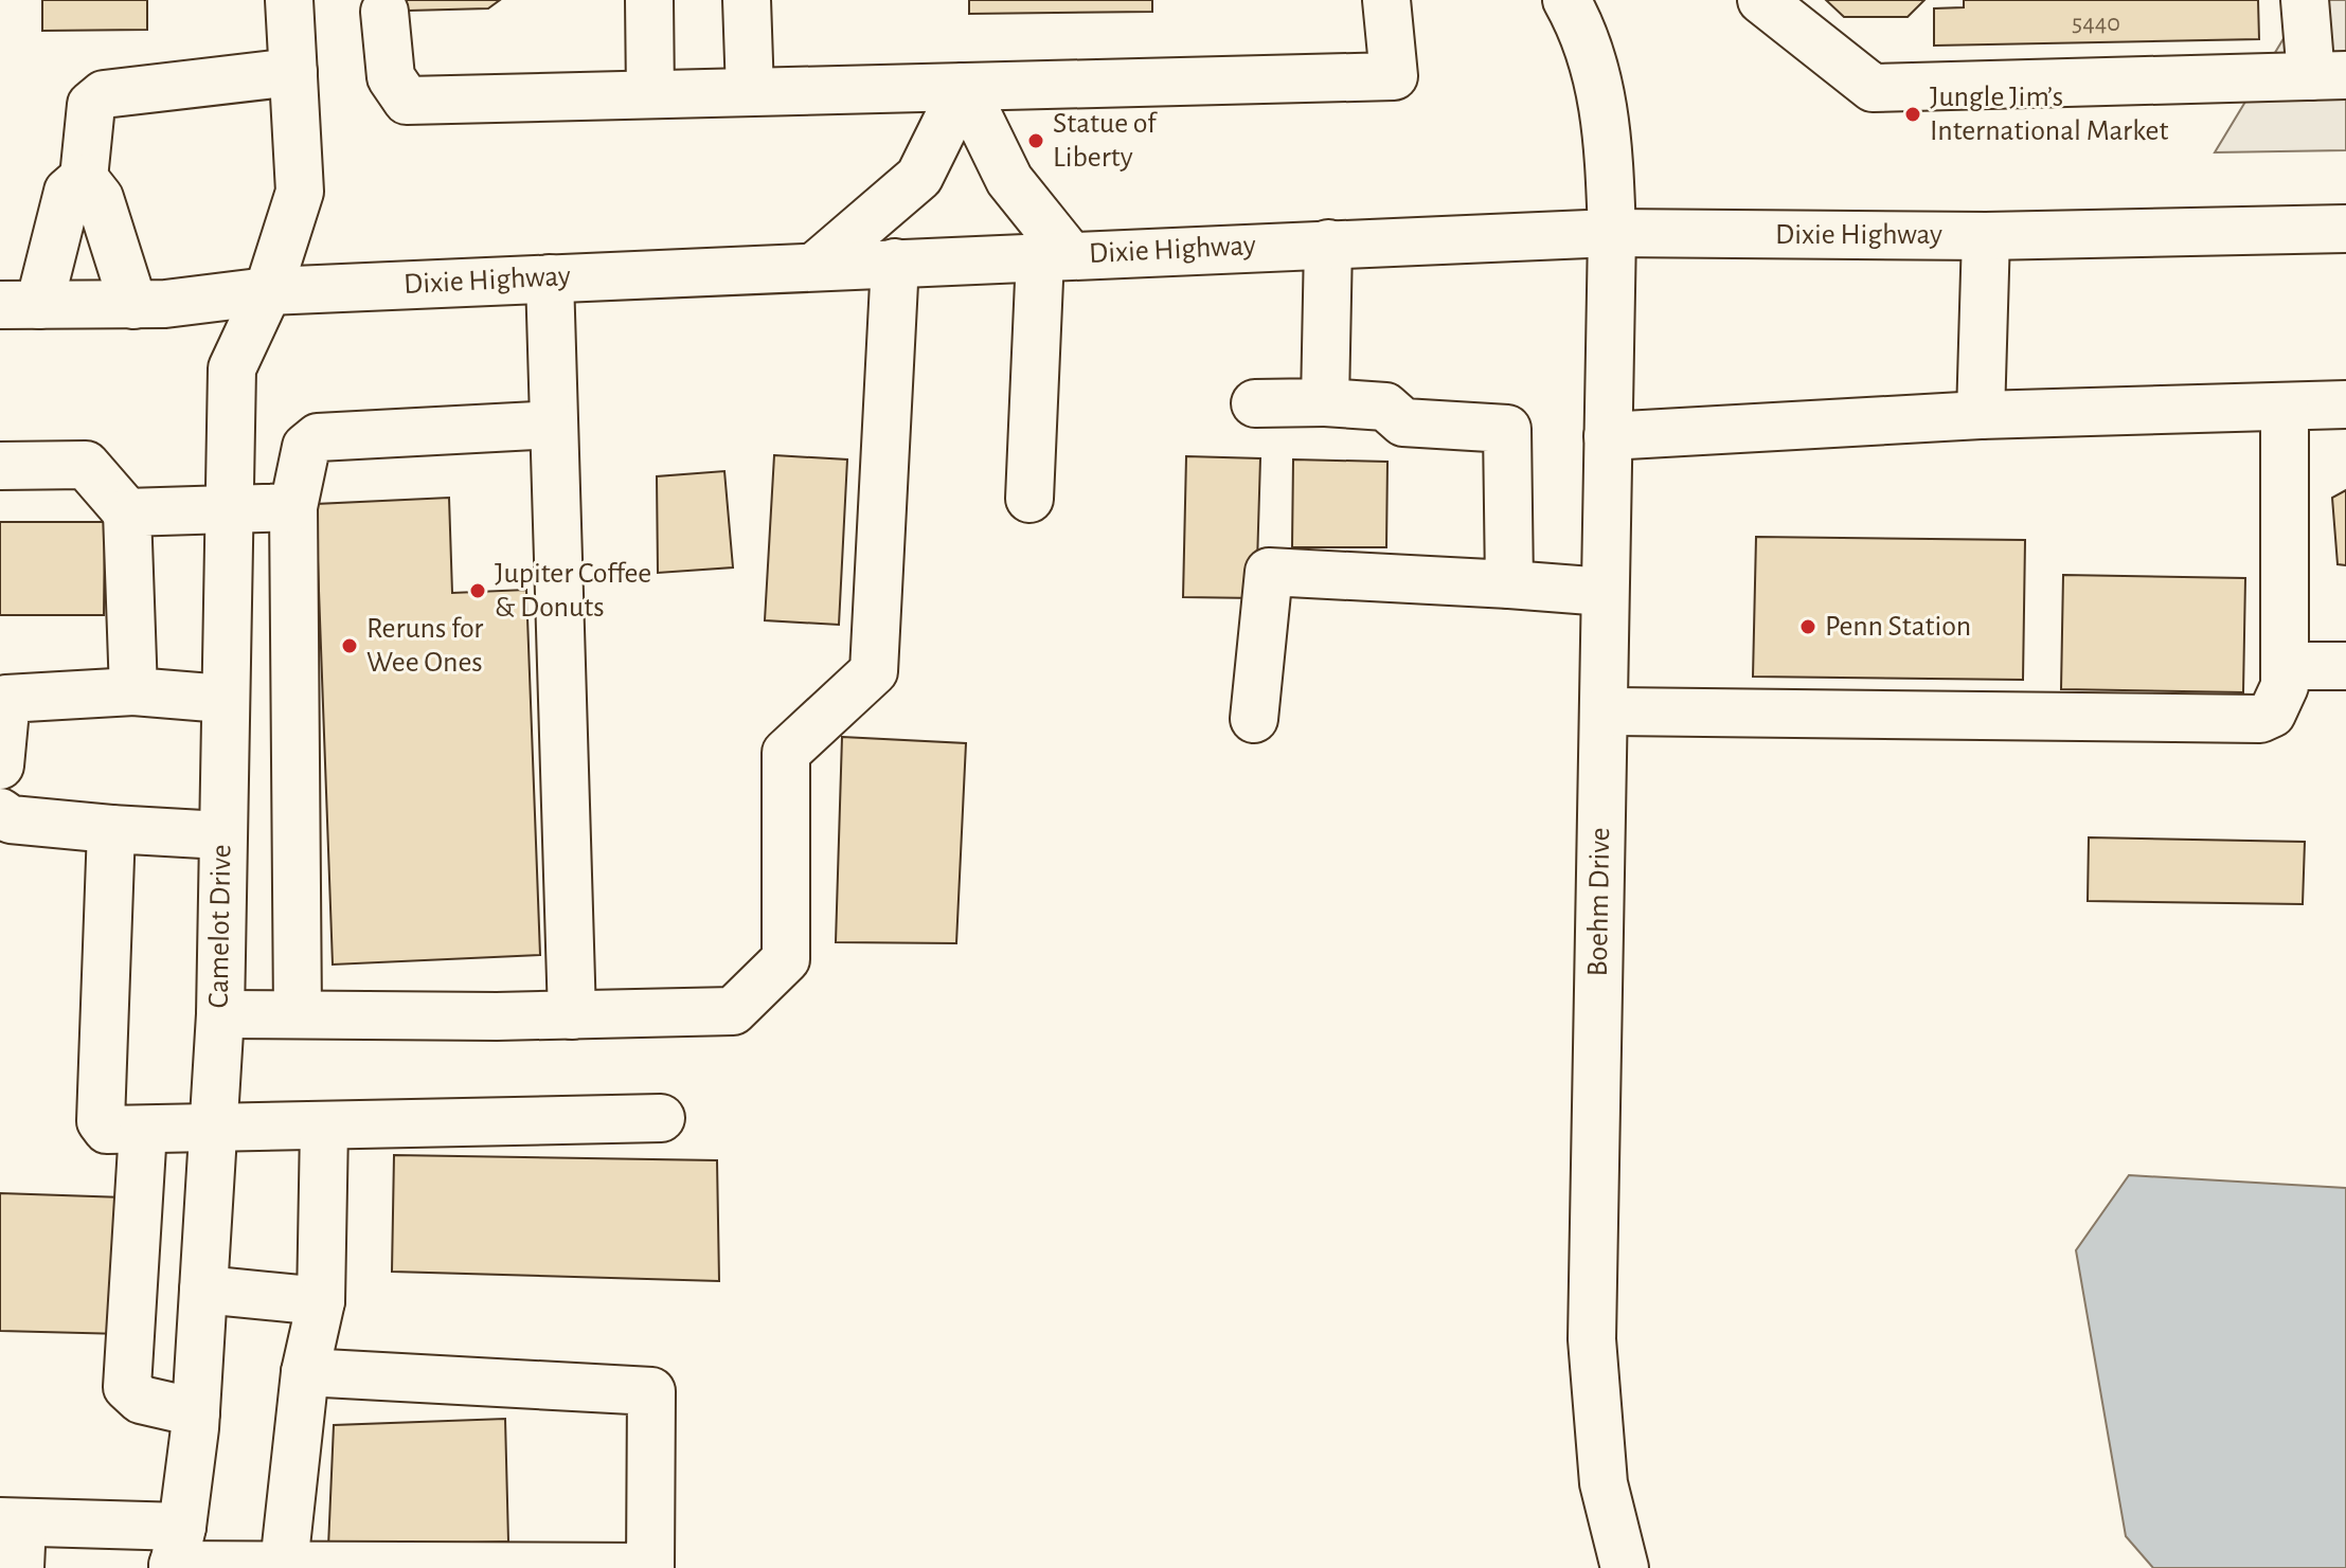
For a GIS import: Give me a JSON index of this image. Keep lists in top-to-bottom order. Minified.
{"streets":{"street":["Dixie Highway","Boehm Drive","Camelot Drive"]},"crossings":[["Dixie Highway","Boehm Drive"],["Dixie Highway","Camelot Drive"]],"places":["Jungle Jim’s International Market","Statue of Liberty","Jupiter Coffee & Donuts","Penn Station","Reruns for Wee Ones"],"house_numbers":["5440"]}
